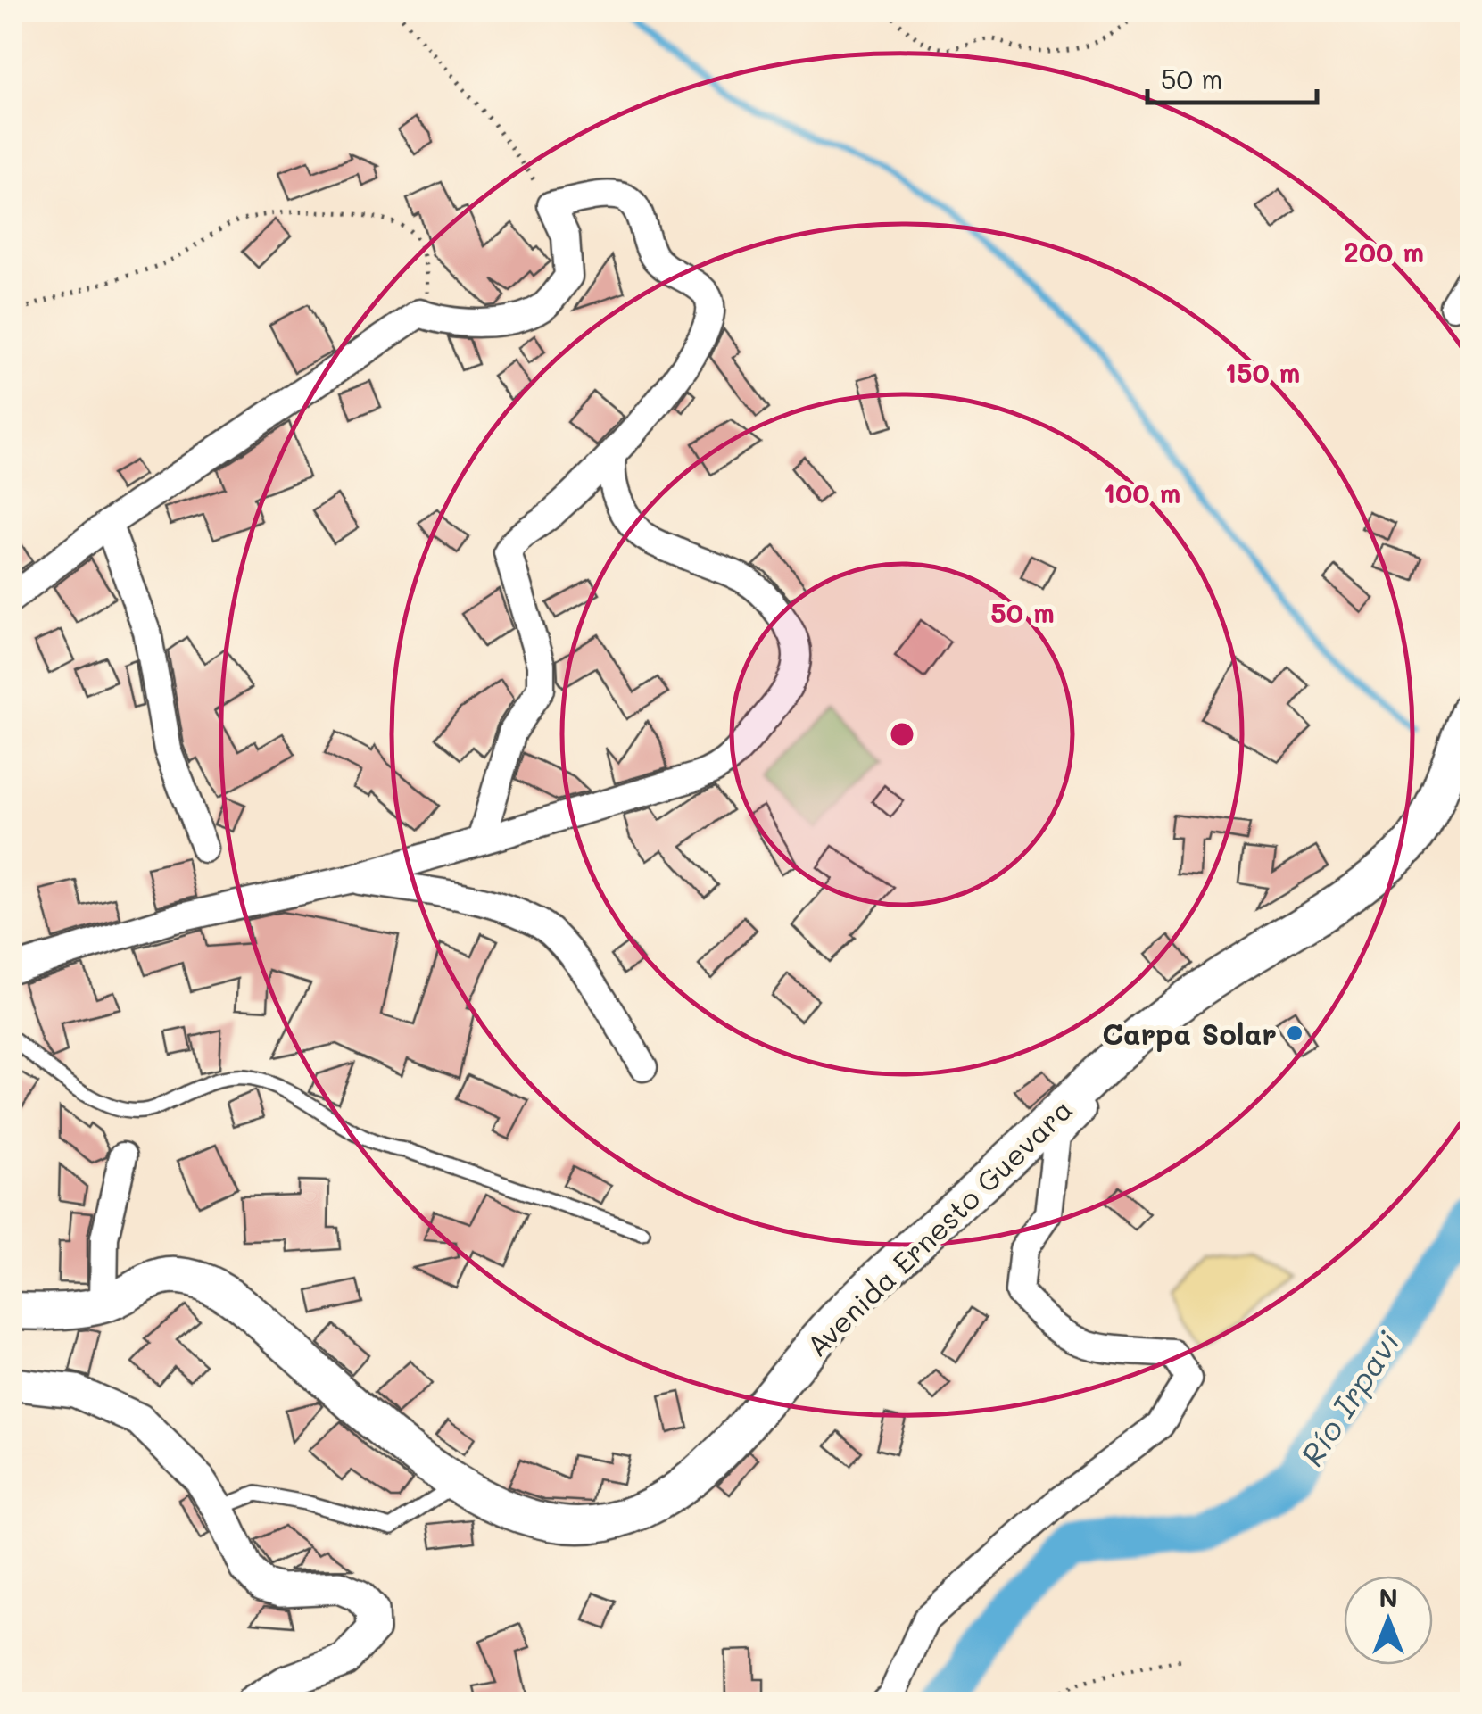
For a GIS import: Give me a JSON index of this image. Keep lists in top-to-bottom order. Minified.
{"streets":{"main road":["Avenida Ernesto Guevara"]},"water":["Río Irpavi"],"places":["Carpa Solar"],"scale_bar":"50 m","north":"top","rings":["200 m","150 m","100 m","50 m"]}
